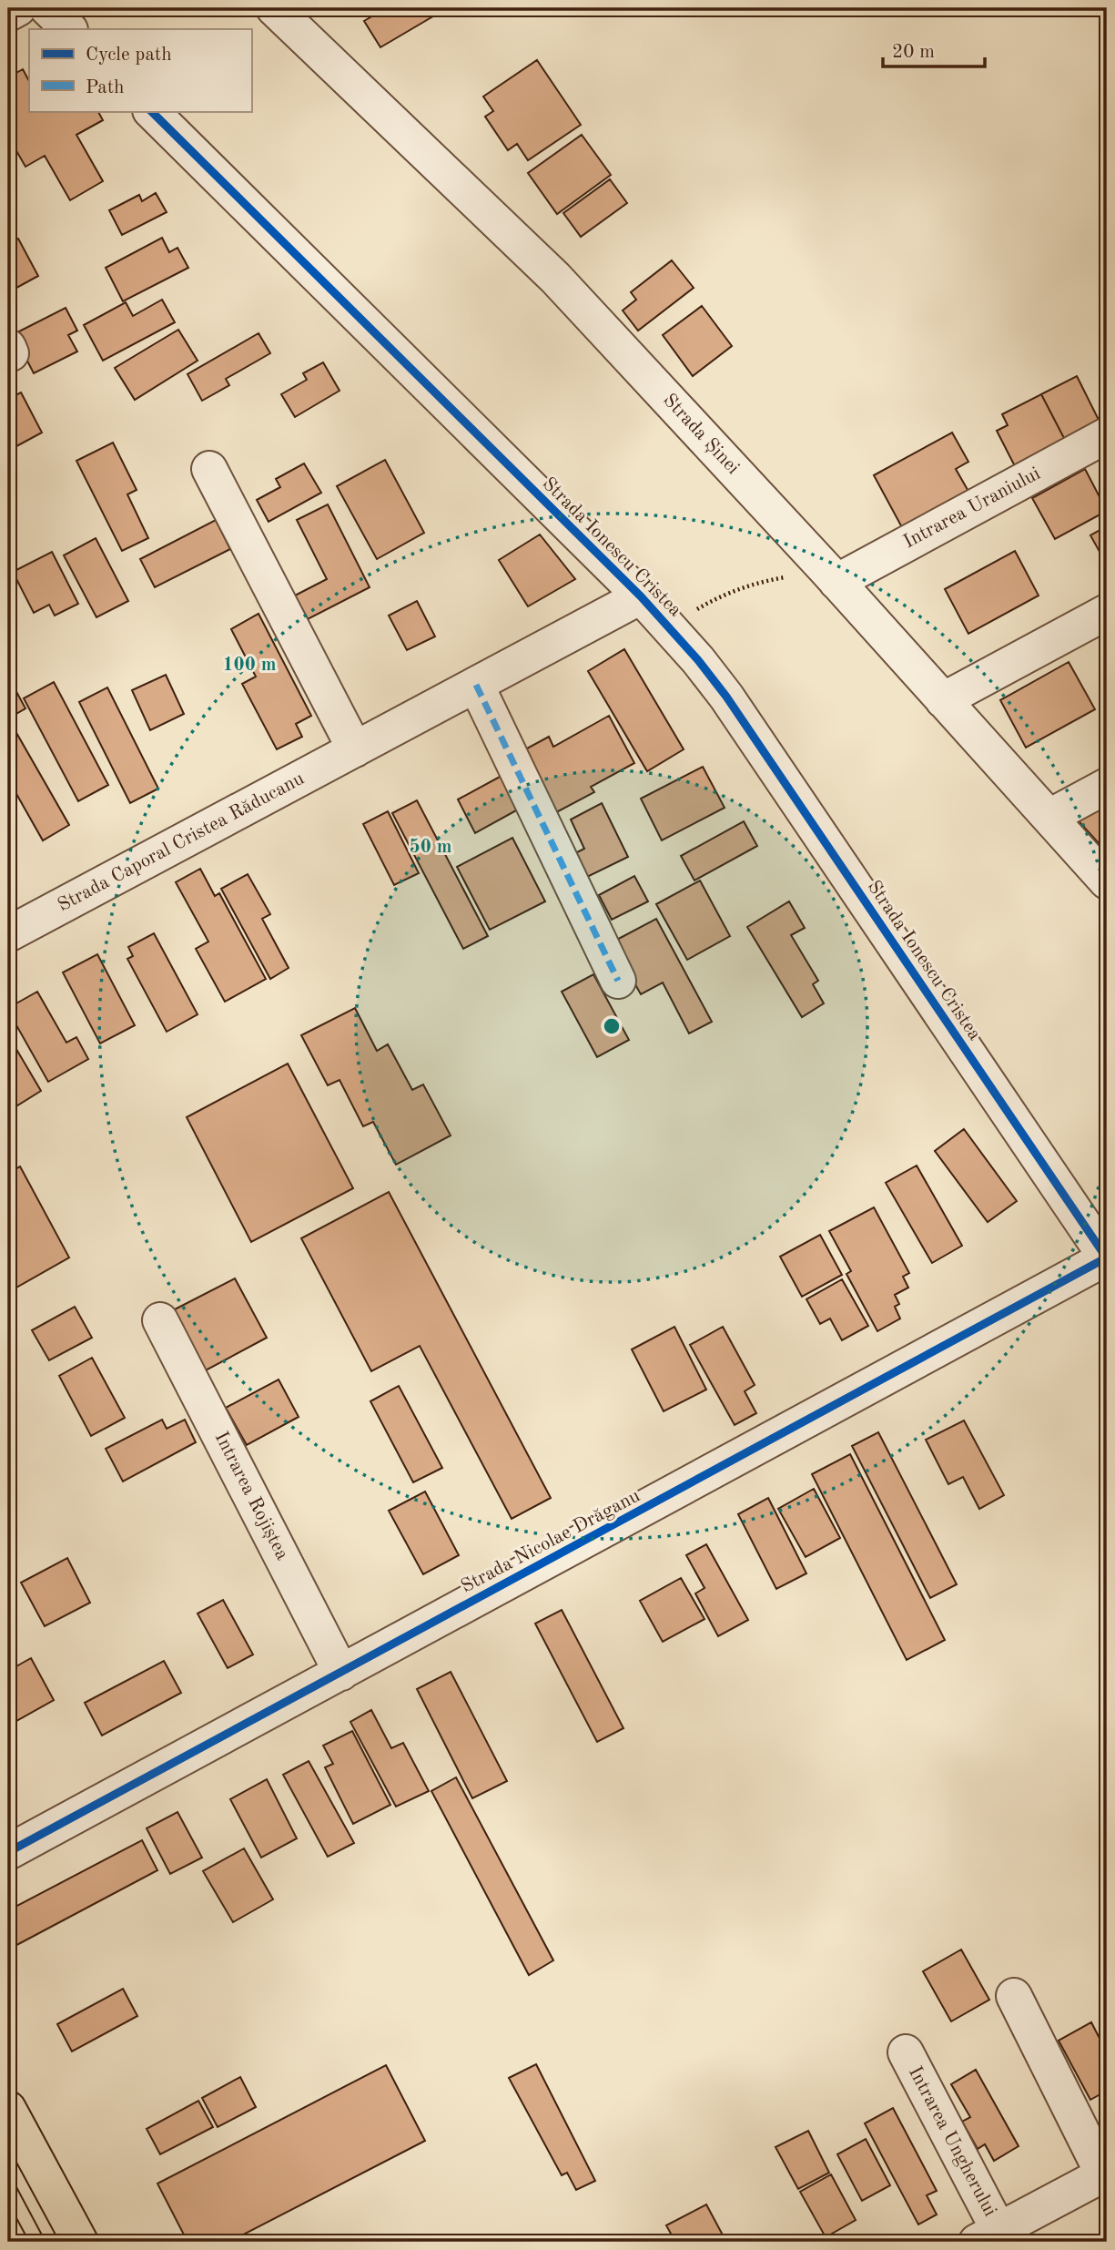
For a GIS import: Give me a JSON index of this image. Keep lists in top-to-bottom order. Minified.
{"streets":{"street":["Strada Șinei","Intrarea Uraniului","Strada Ionescu Cristea","Strada Caporal Cristea Răducanu","Intrarea Rojiștea","Strada Nicolae Drăganu","Intrarea Ungherului"]},"crossings":[["Strada Șinei","Intrarea Uraniului"],["Strada Ionescu Cristea","Strada Caporal Cristea Răducanu"],["Strada Ionescu Cristea","Strada Nicolae Drăganu"],["Intrarea Rojiștea","Strada Nicolae Drăganu"]],"legend":["Cycle path","Path"],"scale_bar":"20 m","rings":["100 m","50 m"]}
